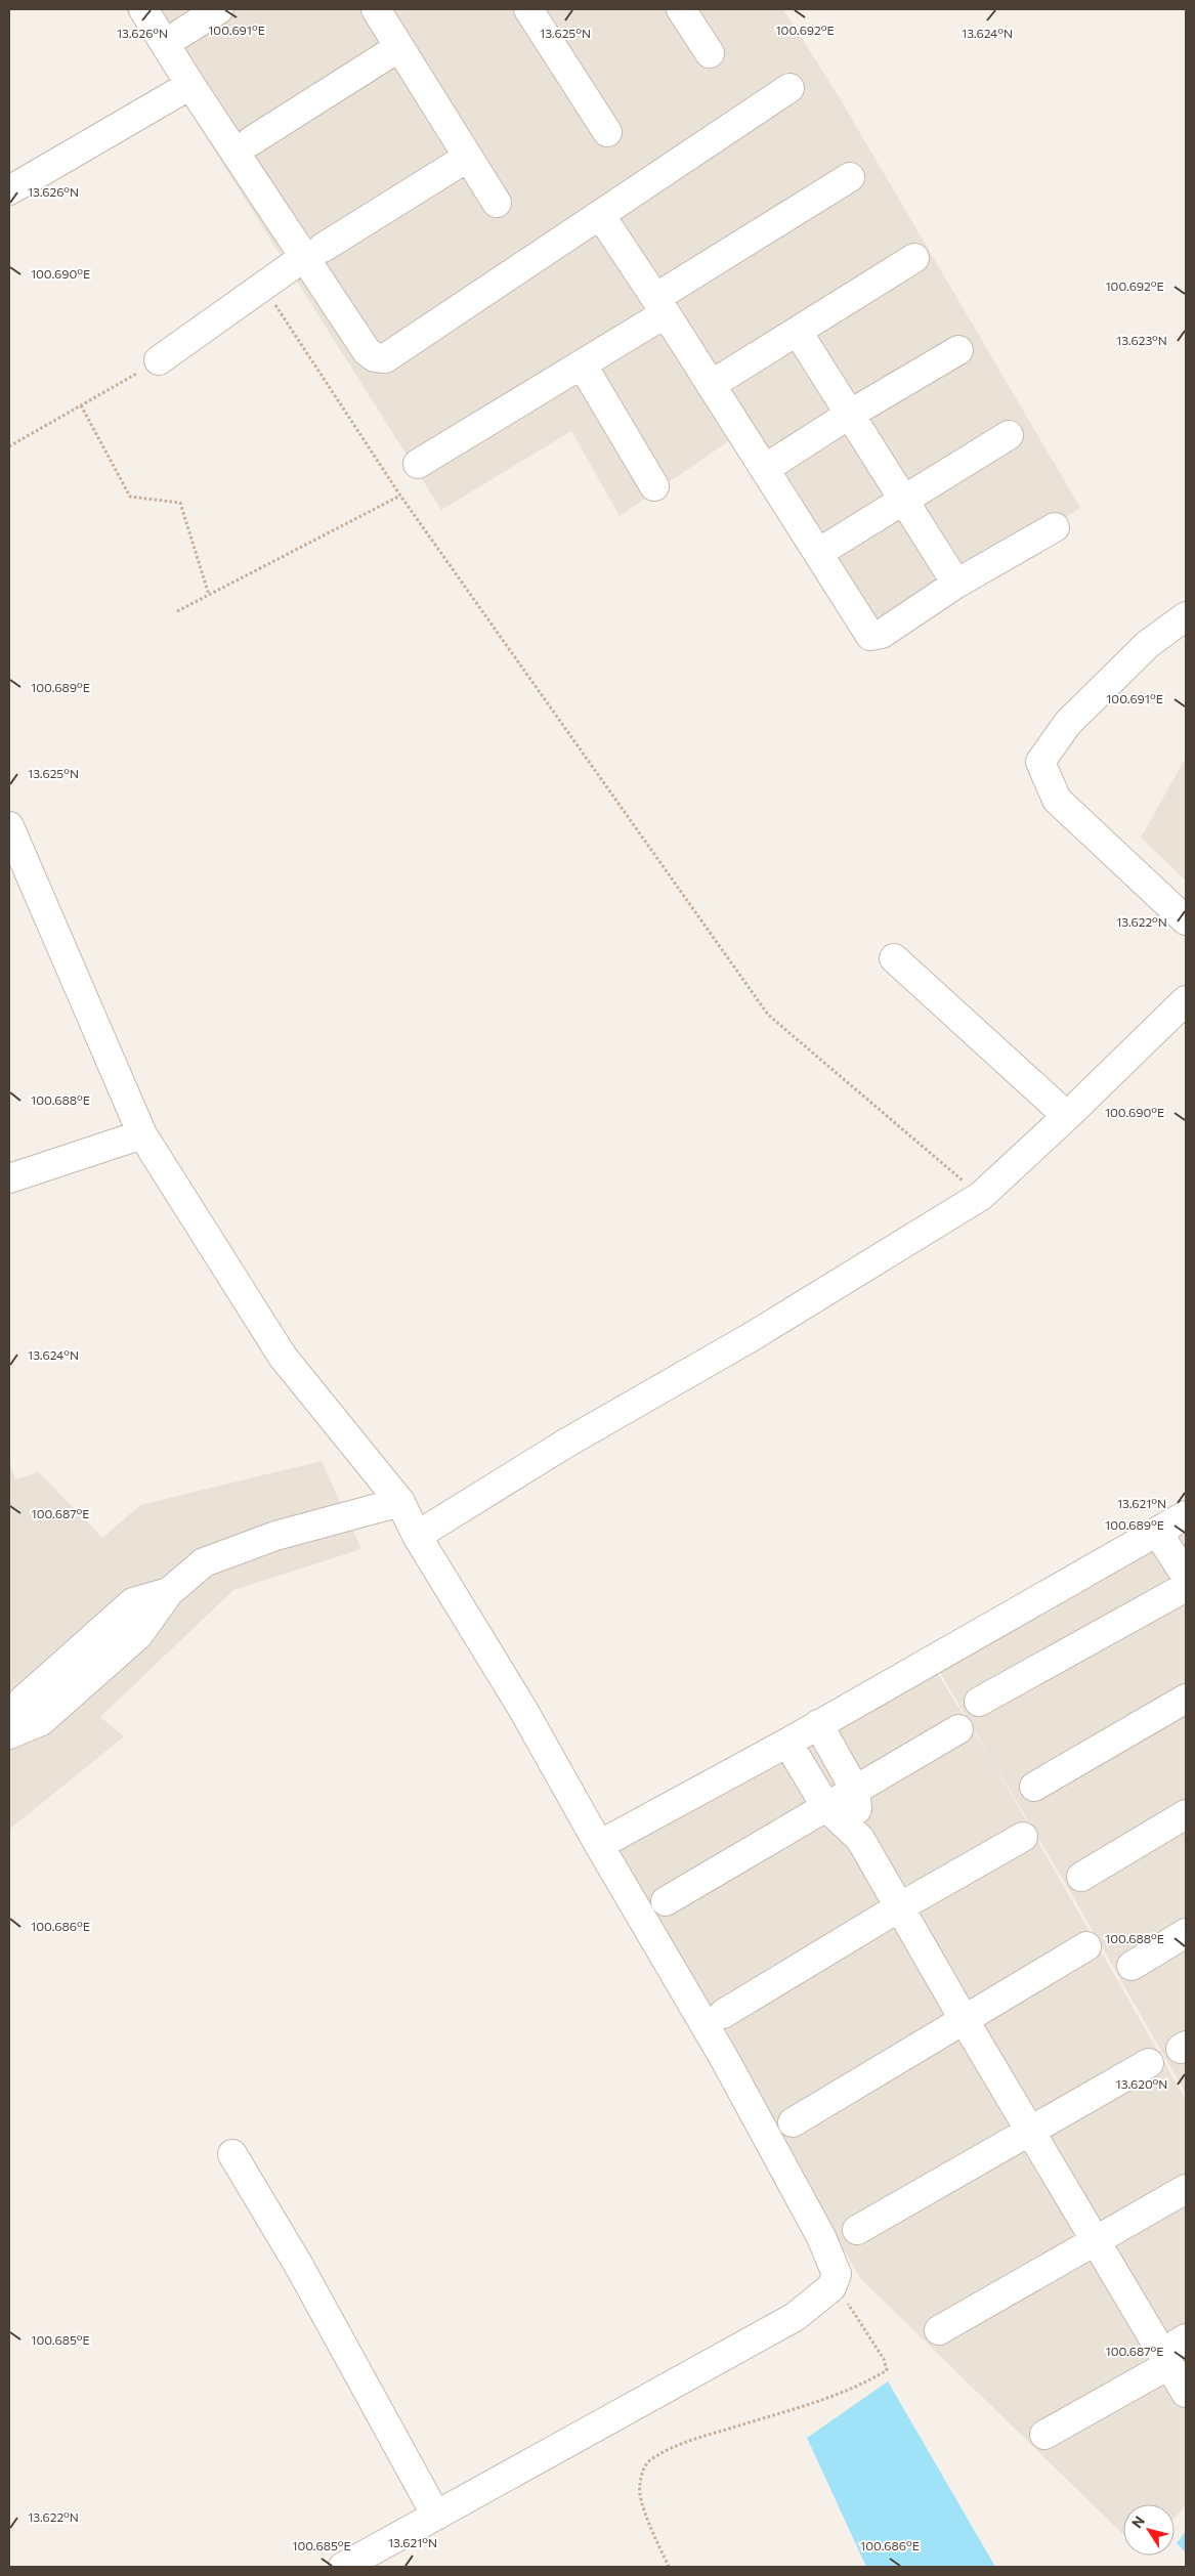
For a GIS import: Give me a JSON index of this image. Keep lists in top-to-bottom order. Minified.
{"north":"top left","coordinates":["100.691°E","100.692°E","13.626°N","13.625°N","13.624°N","100.690°E","13.623°N","100.689°E","13.622°N","100.688°E","13.621°N","100.687°E","100.686°E","13.620°N","100.685°E"]}
